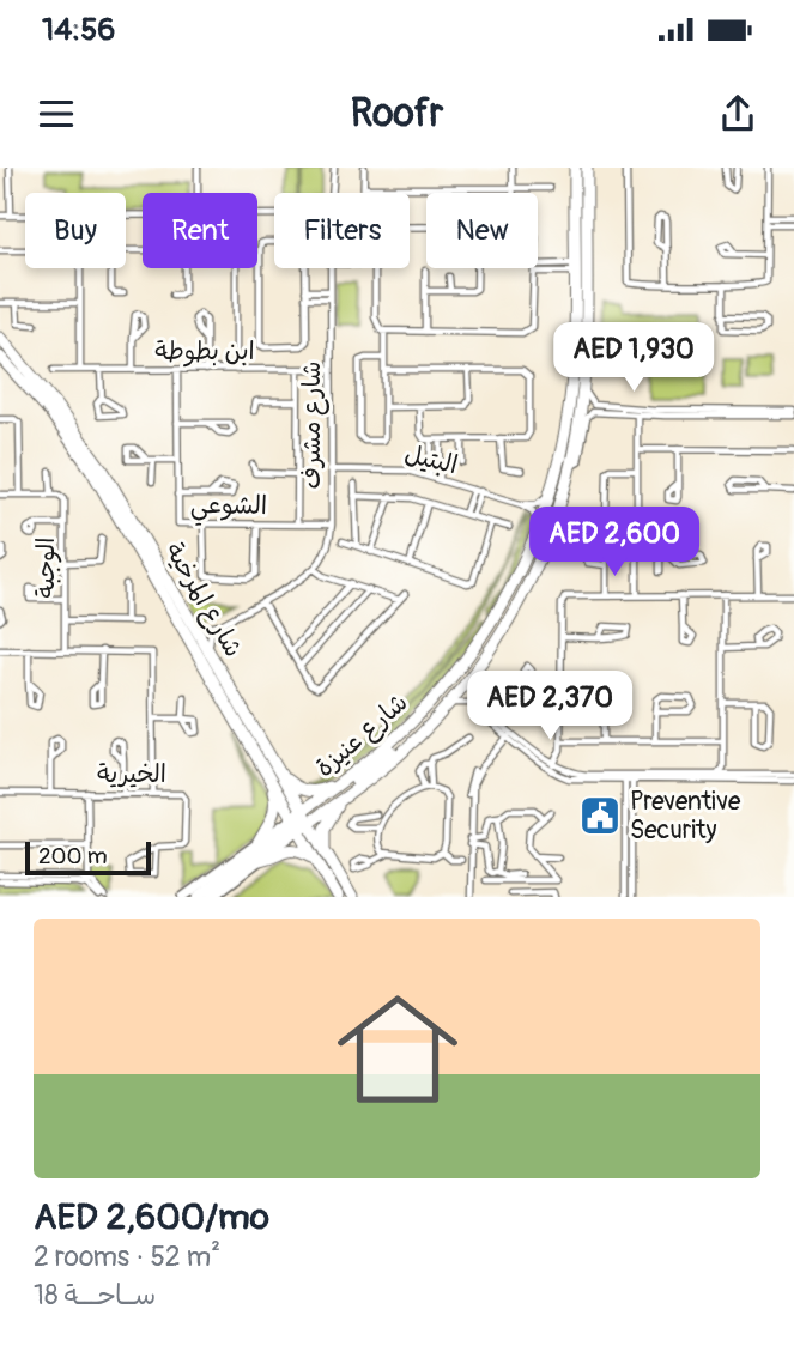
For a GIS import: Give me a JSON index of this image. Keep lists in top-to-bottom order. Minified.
{"streets":{"highway":["شارع المرخية","شارع عنيزة"],"street":["ابن بطوطة","شارع مشرف","البتيل","الشوعي","الوجبة","الخيرية"]},"crossings":[["ابن بطوطة","شارع مشرف"],["ابن بطوطة","الشوعي"],["شارع مشرف","البتيل"],["شارع مشرف","الشوعي"],["شارع المرخية","شارع عنيزة"]],"places":{"public building":["Preventive Security"]},"scale_bar":"200 m","page":{"status":"14:56","header":"Roofr","chip":["Buy","Rent","Filters","New"],"price":["AED 1,930","AED 2,600","AED 2,370"],"scale":"200 m","list":[{"name":"AED 2,600/mo","note":"2 rooms · 52 m² · ســاحـــة 18"}]}}
